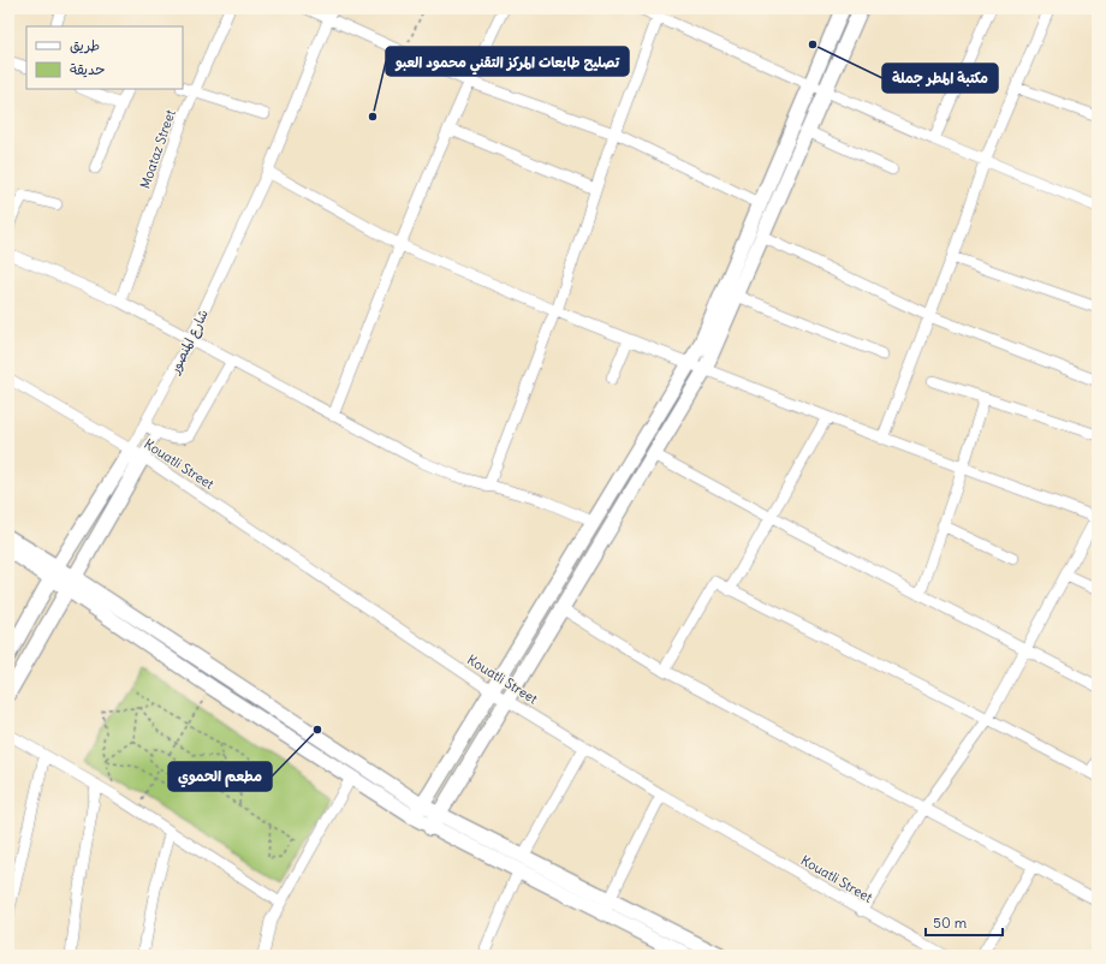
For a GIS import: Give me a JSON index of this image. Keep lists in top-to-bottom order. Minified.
{"streets":{"main road":["شارع المنصور"],"street":["Moataz Street","Kouatli Street"]},"crossings":[["شارع المنصور","Kouatli Street"]],"places":["مكتبة المطر جملة","تصليح طابعات المركز التقني محمود العبو","مطعم الحموي"],"legend":["طريق","حديقة"],"scale_bar":"50 m"}
